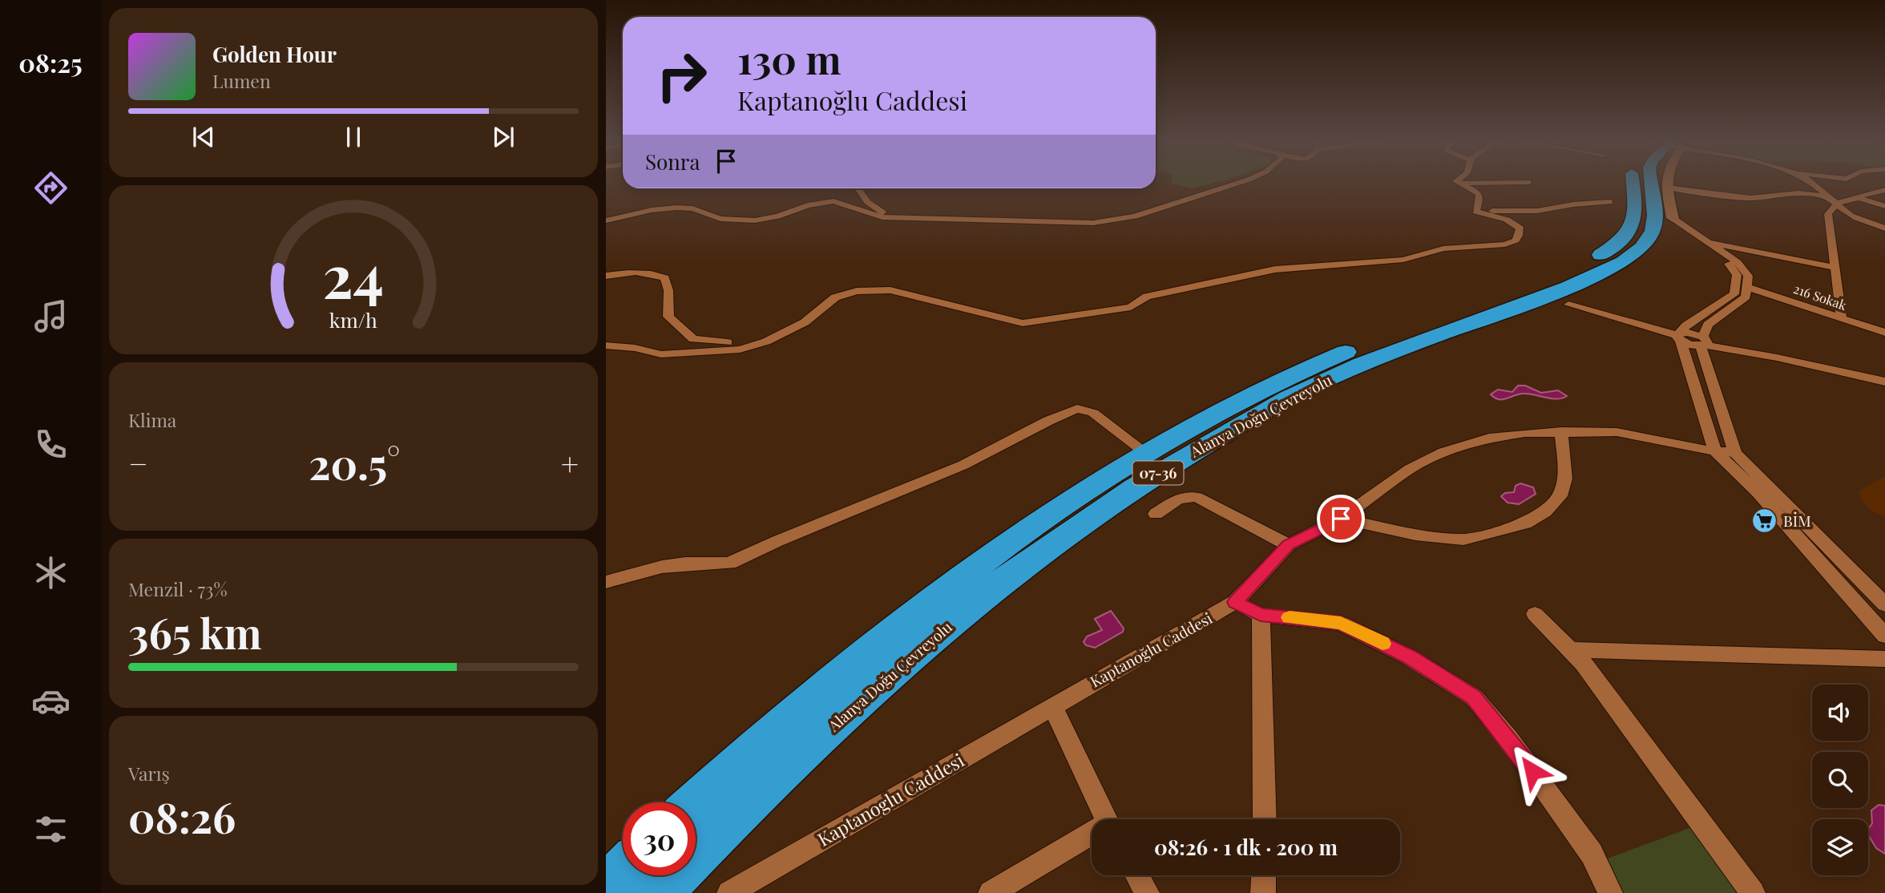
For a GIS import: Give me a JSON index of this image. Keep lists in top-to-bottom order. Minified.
{"streets":{"highway":["Alanya Doğu Çevreyolu","07-36"],"street":["216 Sokak","Kaptanoğlu Caddesi","Kaptanoglu Caddesi"]},"crossings":[["Kaptanoğlu Caddesi","Kaptanoglu Caddesi"]],"places":{"supermarket":["BİM"]},"page":{"tabs":"08:25","turn":["130 m","Kaptanoğlu Caddesi"],"song":["Golden Hour","Lumen"],"then":"Sonra","tile":["Klima",["Menzil · 73%","365 km"],["Varış","08:26"]],"heat":["−","20.5°","+"],"limit":"30","trip":"08:26 · 1 dk · 200 m","gauge":["24","km/h"]}}
